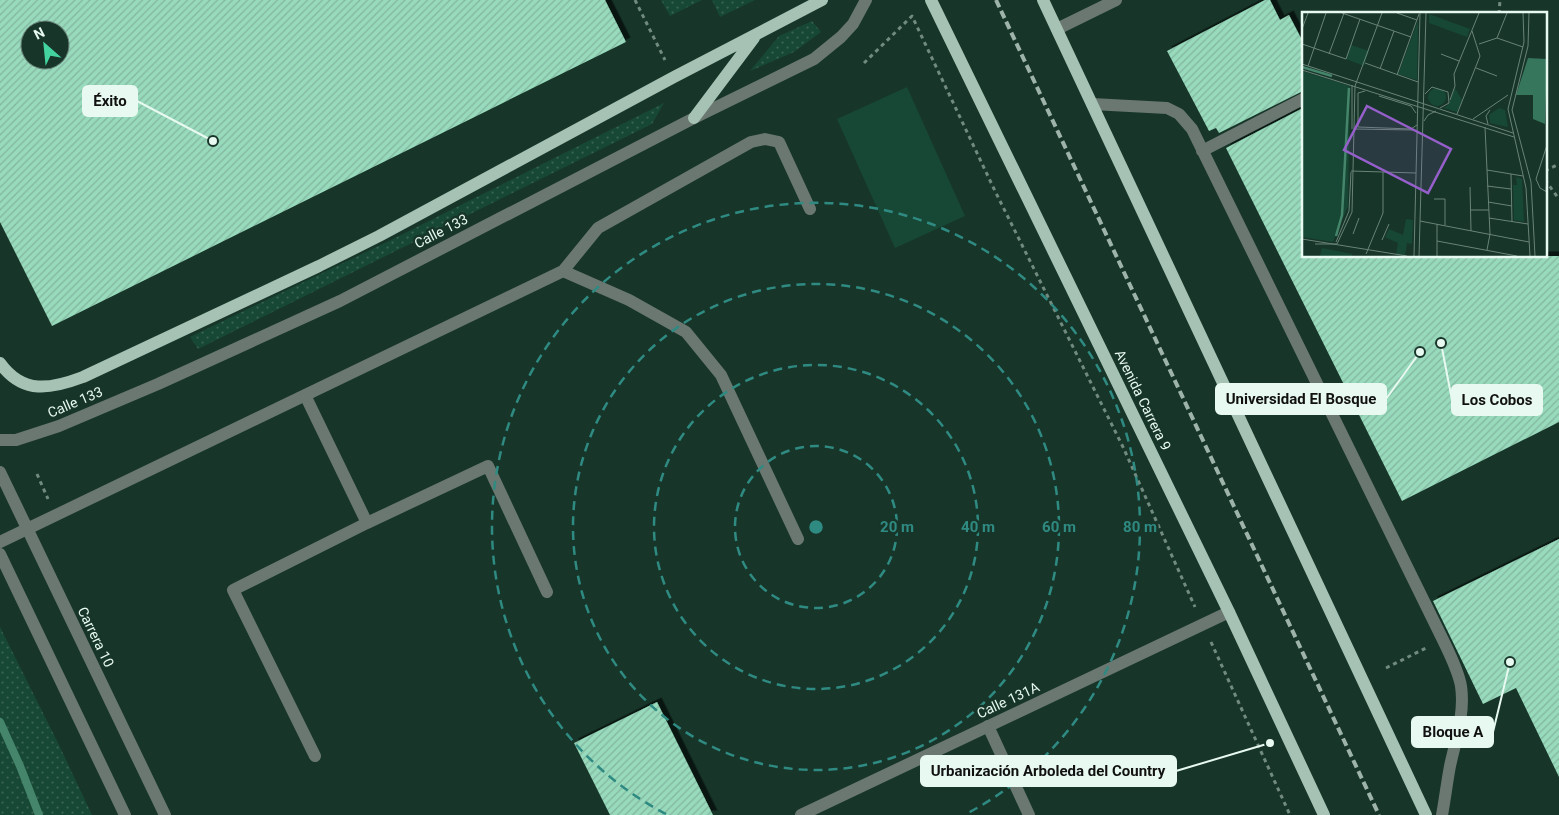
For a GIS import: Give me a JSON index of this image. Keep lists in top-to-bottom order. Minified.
{"streets":{"main road":["Avenida Carrera 9"],"street":["Calle 133","Carrera 10","Calle 131A"]},"crossings":[["Avenida Carrera 9","Calle 131A"]],"places":["Éxito","Los Cobos","Universidad El Bosque","Bloque A","Urbanización Arboleda del Country"],"north":"top left","rings":["20 m","40 m","60 m","80 m"]}
